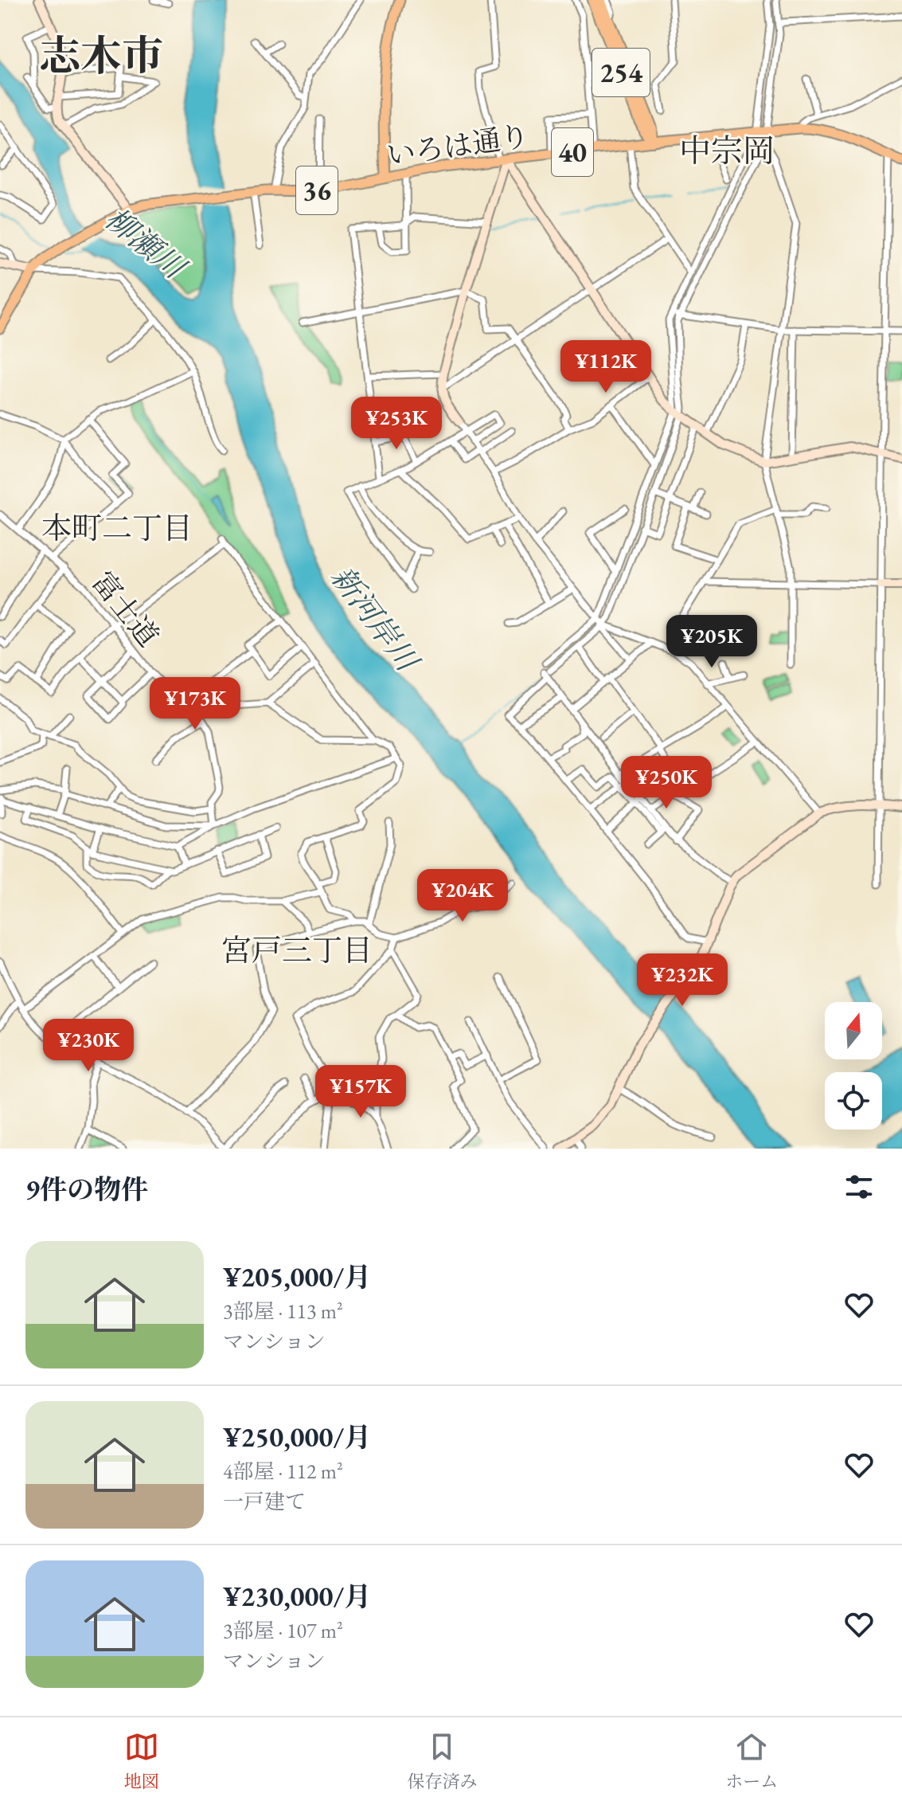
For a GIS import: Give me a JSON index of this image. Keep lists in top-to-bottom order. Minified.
{"streets":{"highway":["254"],"main road":["いろは通り","40","36"],"street":["富士道"]},"crossings":[["254","いろは通り"],["いろは通り","36"]],"districts":["志木市","中宗岡","本町二丁目","宮戸三丁目"],"water":["柳瀬川","新河岸川"],"north":"top","page":{"price":["¥112K","¥253K","¥205K","¥173K","¥250K","¥204K","¥232K","¥230K","¥157K"],"heading":"9件の物件","list":[{"name":"¥205,000/月","note":"3部屋 · 113 m² · マンション"},{"name":"¥250,000/月","note":"4部屋 · 112 m² · 一戸建て"},{"name":"¥230,000/月","note":"3部屋 · 107 m² · マンション"}],"tabs":["地図","保存済み","ホーム"]}}
